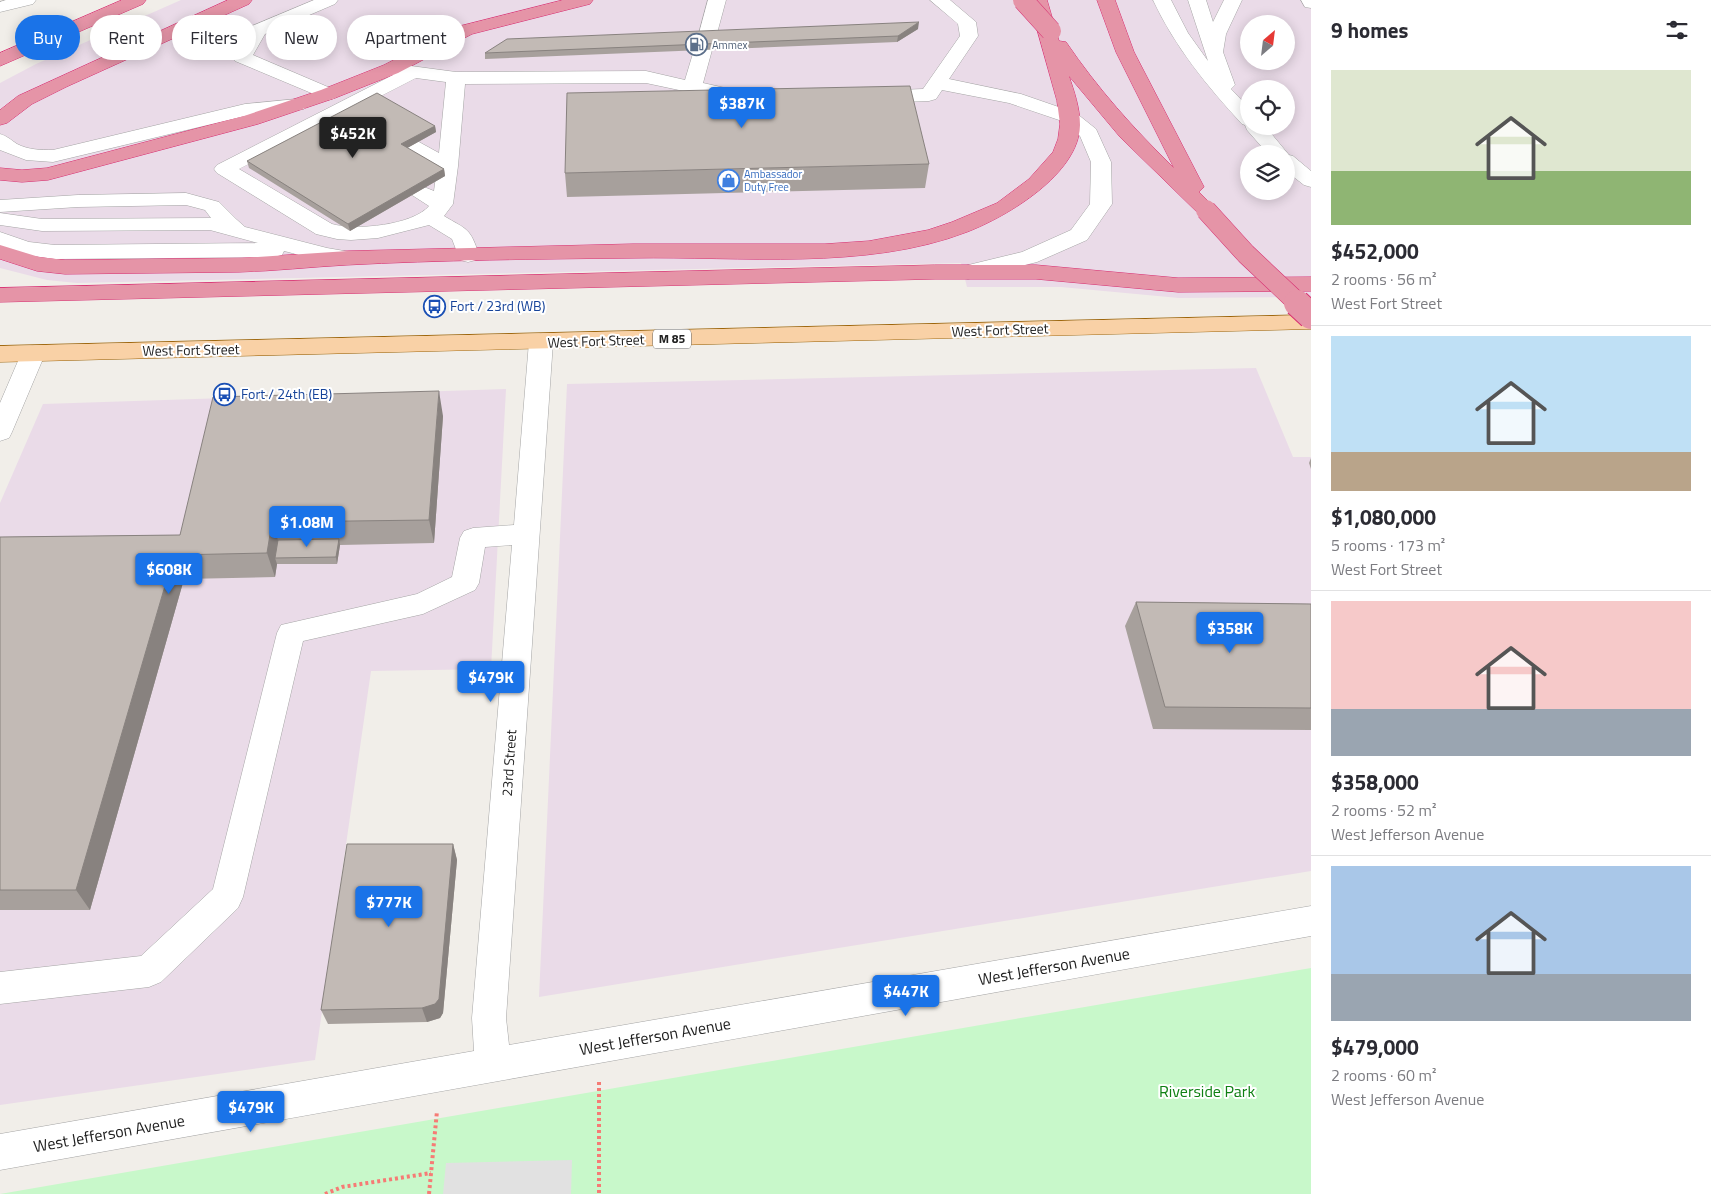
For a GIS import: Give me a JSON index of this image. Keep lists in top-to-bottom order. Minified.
{"streets":{"main road":["West Fort Street","M 85"],"street":["23rd Street","West Jefferson Avenue"]},"crossings":[["West Fort Street","23rd Street"],["23rd Street","West Jefferson Avenue"]],"parks":["Riverside Park"],"places":{"fuel station":["Ammex"],"shop":["Ambassador Duty Free"],"bus stop":["Fort / 23rd (WB)","Fort / 24th (EB)"]},"north":"top right","page":{"heading":"9 homes","chip":["Buy","Rent","Filters","New","Apartment"],"list":[{"name":"$452,000","note":"2 rooms · 56 m² · West Fort Street"},{"name":"$1,080,000","note":"5 rooms · 173 m² · West Fort Street"},{"name":"$358,000","note":"2 rooms · 52 m² · West Jefferson Avenue"},{"name":"$479,000","note":"2 rooms · 60 m² · West Jefferson Avenue"}],"price":["$387K","$452K","$1.08M","$608K","$358K","$479K","$777K","$447K","$479K"]}}
